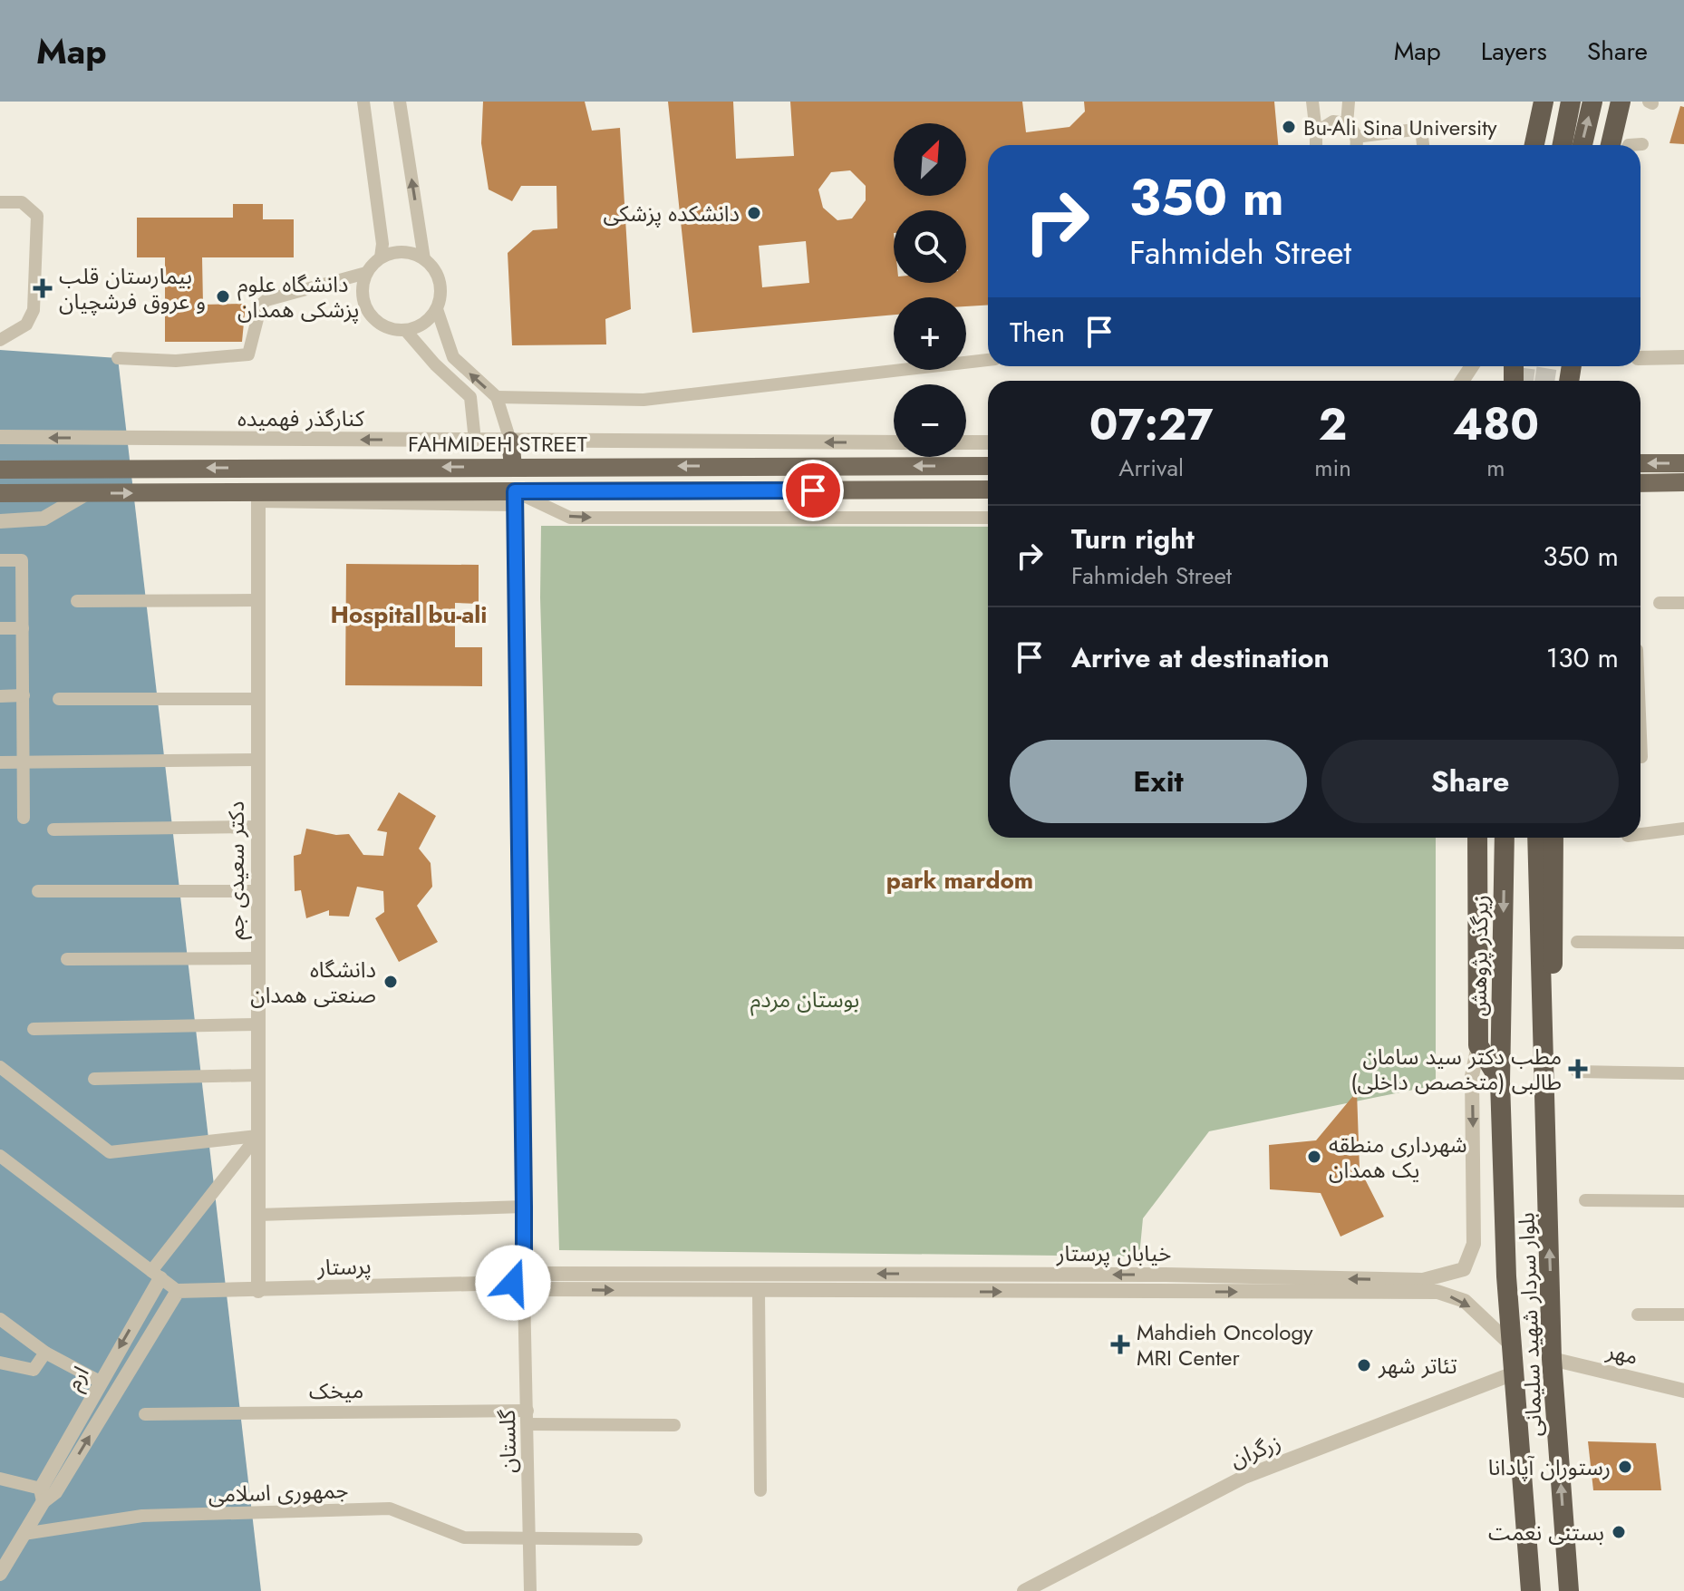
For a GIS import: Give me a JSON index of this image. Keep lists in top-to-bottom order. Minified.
{"streets":{"highway":["زیرگذر پژوهش","بلوار سردار شهید سلیمانی"],"main road":["FAHMIDEH STREET"],"street":["کنارگذر فهمیده","دکتر سعیدی جم","خیابان پرستار","پرستار","مهر","ارم","میخک","گلستان","زرگران","جمهوری اسلامی"]},"crossings":[["دکتر سعیدی جم","پرستار"],["زیرگذر پژوهش","بلوار سردار شهید سلیمانی"],["خیابان پرستار","پرستار"],["خیابان پرستار","بلوار سردار شهید سلیمانی"],["خیابان پرستار","گلستان"],["پرستار","ارم"],["پرستار","گلستان"],["بلوار سردار شهید سلیمانی","مهر"],["بلوار سردار شهید سلیمانی","زرگران"],["ارم","جمهوری اسلامی"],["میخک","گلستان"],["گلستان","جمهوری اسلامی"]],"districts":["Hospital bu-ali","park mardom"],"parks":["بوستان مردم"],"places":{"other":["Bu-Ali Sina University","دانشکده پزشکی","دانشگاه علوم پزشکی همدان","دانشگاه صنعتی همدان","شهرداری منطقه یک همدان","تئاتر شهر","رستوران آپادانا","بستنی نعمت"],"health":["بیمارستان قلب و عروق فرشچیان","مطب دکتر سید سامان طالبی (متخصص داخلی)","Mahdieh Oncology MRI Center"]},"north":"top right","page":{"header":"Map","nav":["Map","Layers","Share"],"map_buttons":["+","−"],"turn":["350 m","Fahmideh Street"],"then":"Then","eta":["07:27","Arrival","2","min","480","m"],"list":[{"name":"Turn right","note":"Fahmideh Street","value":"350 m"},{"name":"Arrive at destination","value":"130 m"}],"buttons":["Exit","Share"]}}
